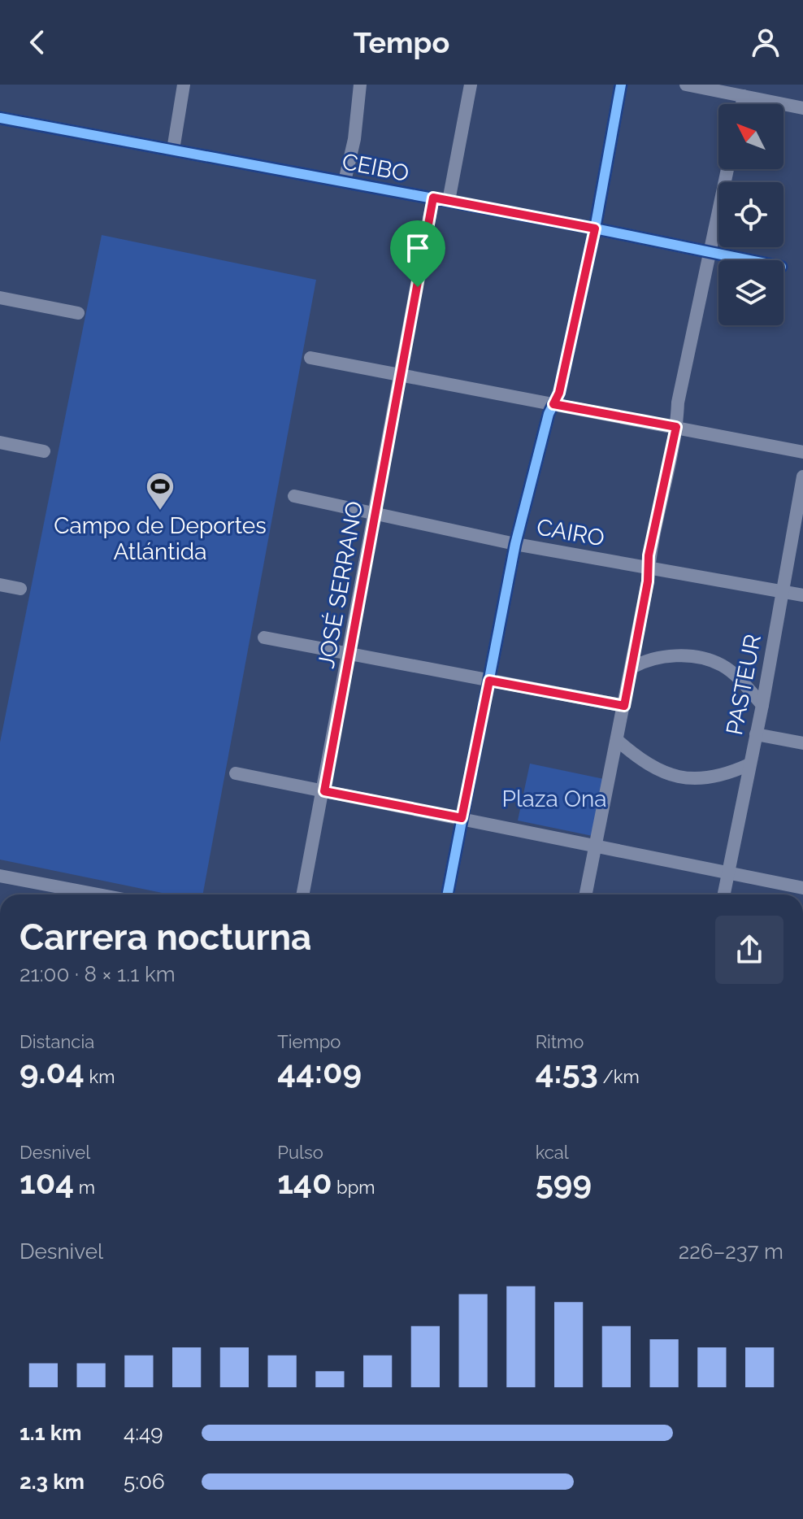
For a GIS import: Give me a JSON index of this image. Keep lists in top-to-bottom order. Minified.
{"streets":{"street":["CEIBO","CAIRO","JOSÉ SERRANO","PASTEUR"]},"crossings":[["CEIBO","JOSÉ SERRANO"],["CAIRO","JOSÉ SERRANO"],["CAIRO","PASTEUR"]],"parks":["Plaza Ona"],"places":{"sports":["Campo de Deportes Atlántida"]},"north":"top left","page":{"header":"Tempo","heading":["Carrera nocturna","21:00 · 8 × 1.1 km"],"stats":[["Distancia","9.04 km"],["Tiempo","44:09"],["Ritmo","4:53 /km"],["Desnivel","104 m"],["Pulso","140 bpm"],["kcal","599"]],"chart":["Desnivel","226–237 m"],"list":[{"name":"1.1 km","note":"4:49"},{"name":"2.3 km","note":"5:06"}]}}
